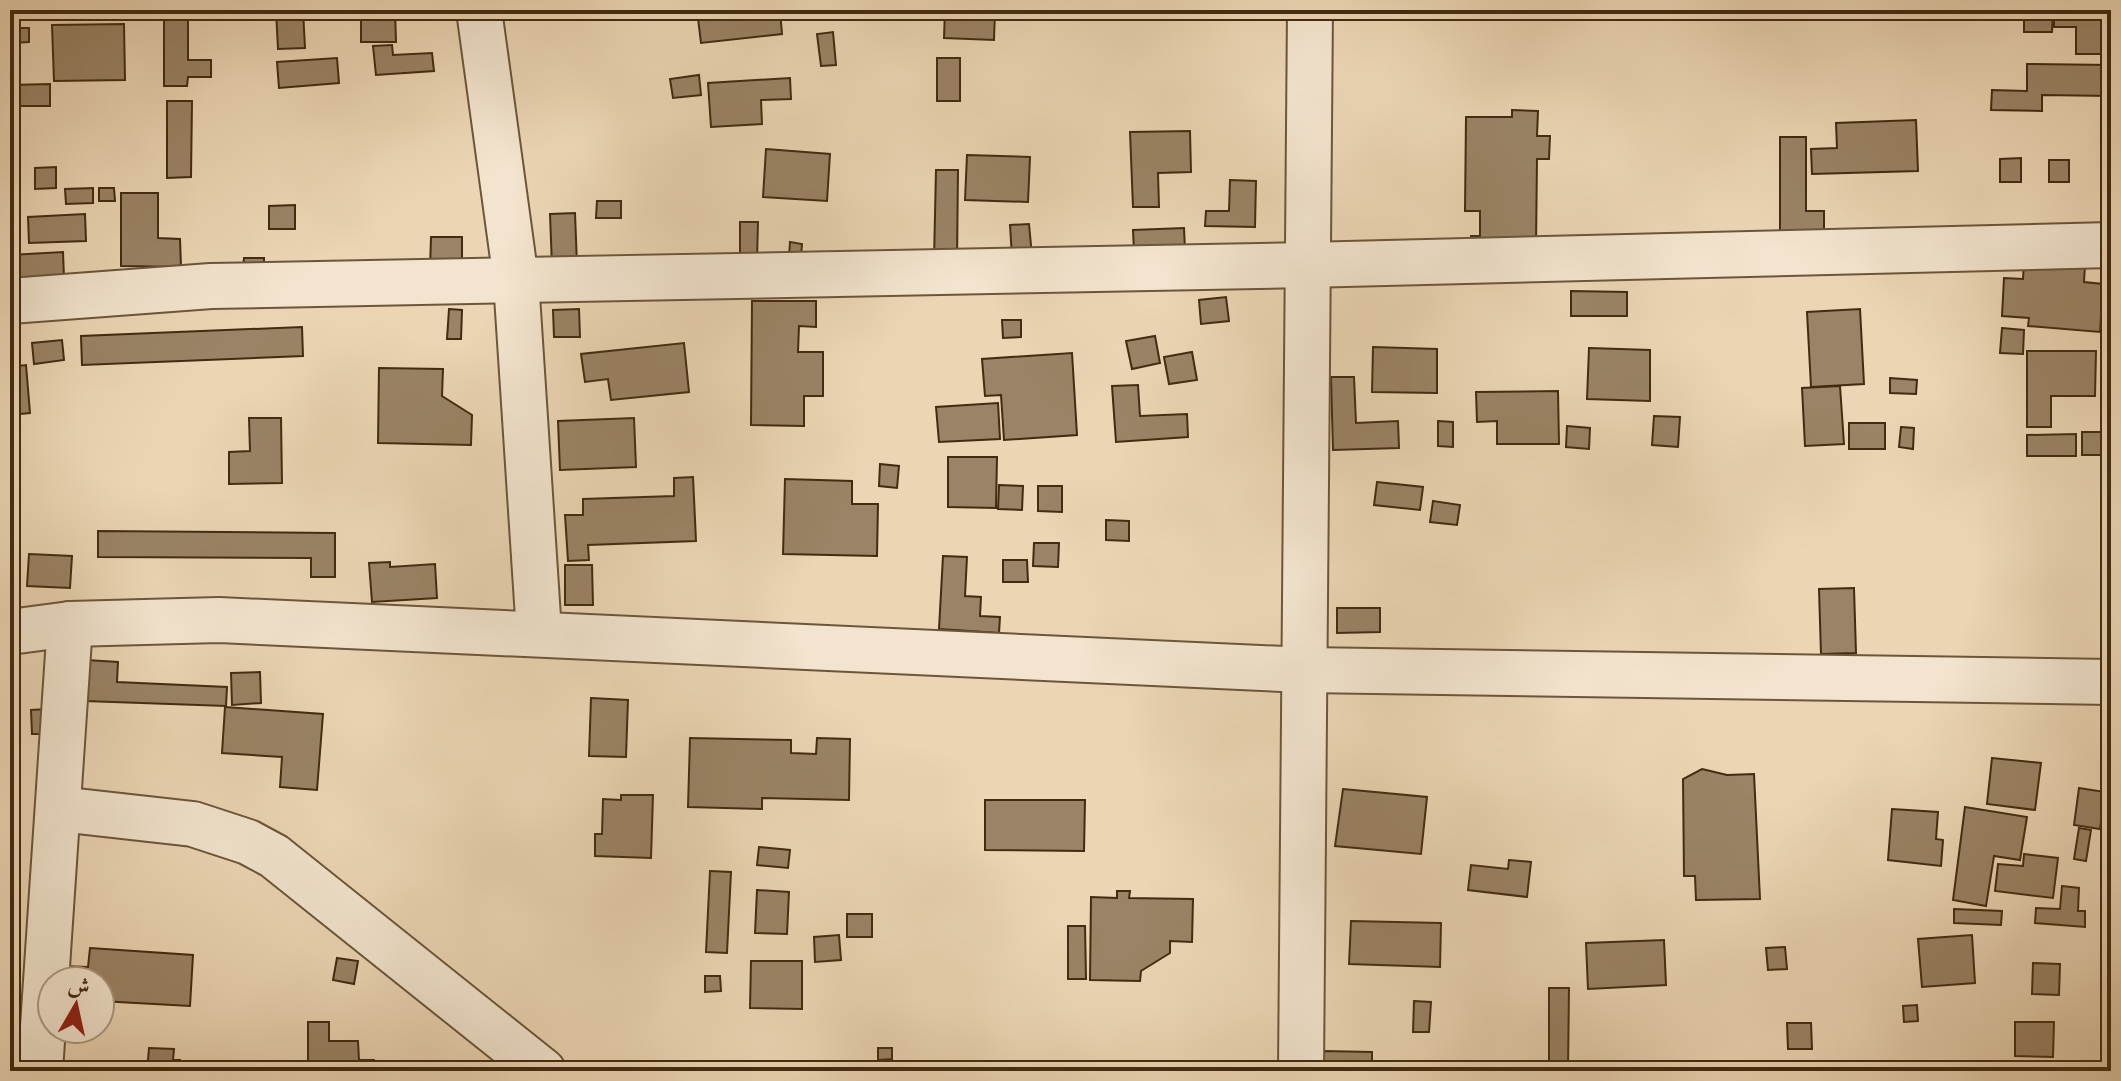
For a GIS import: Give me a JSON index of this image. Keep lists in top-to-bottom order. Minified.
{"north":"top"}
